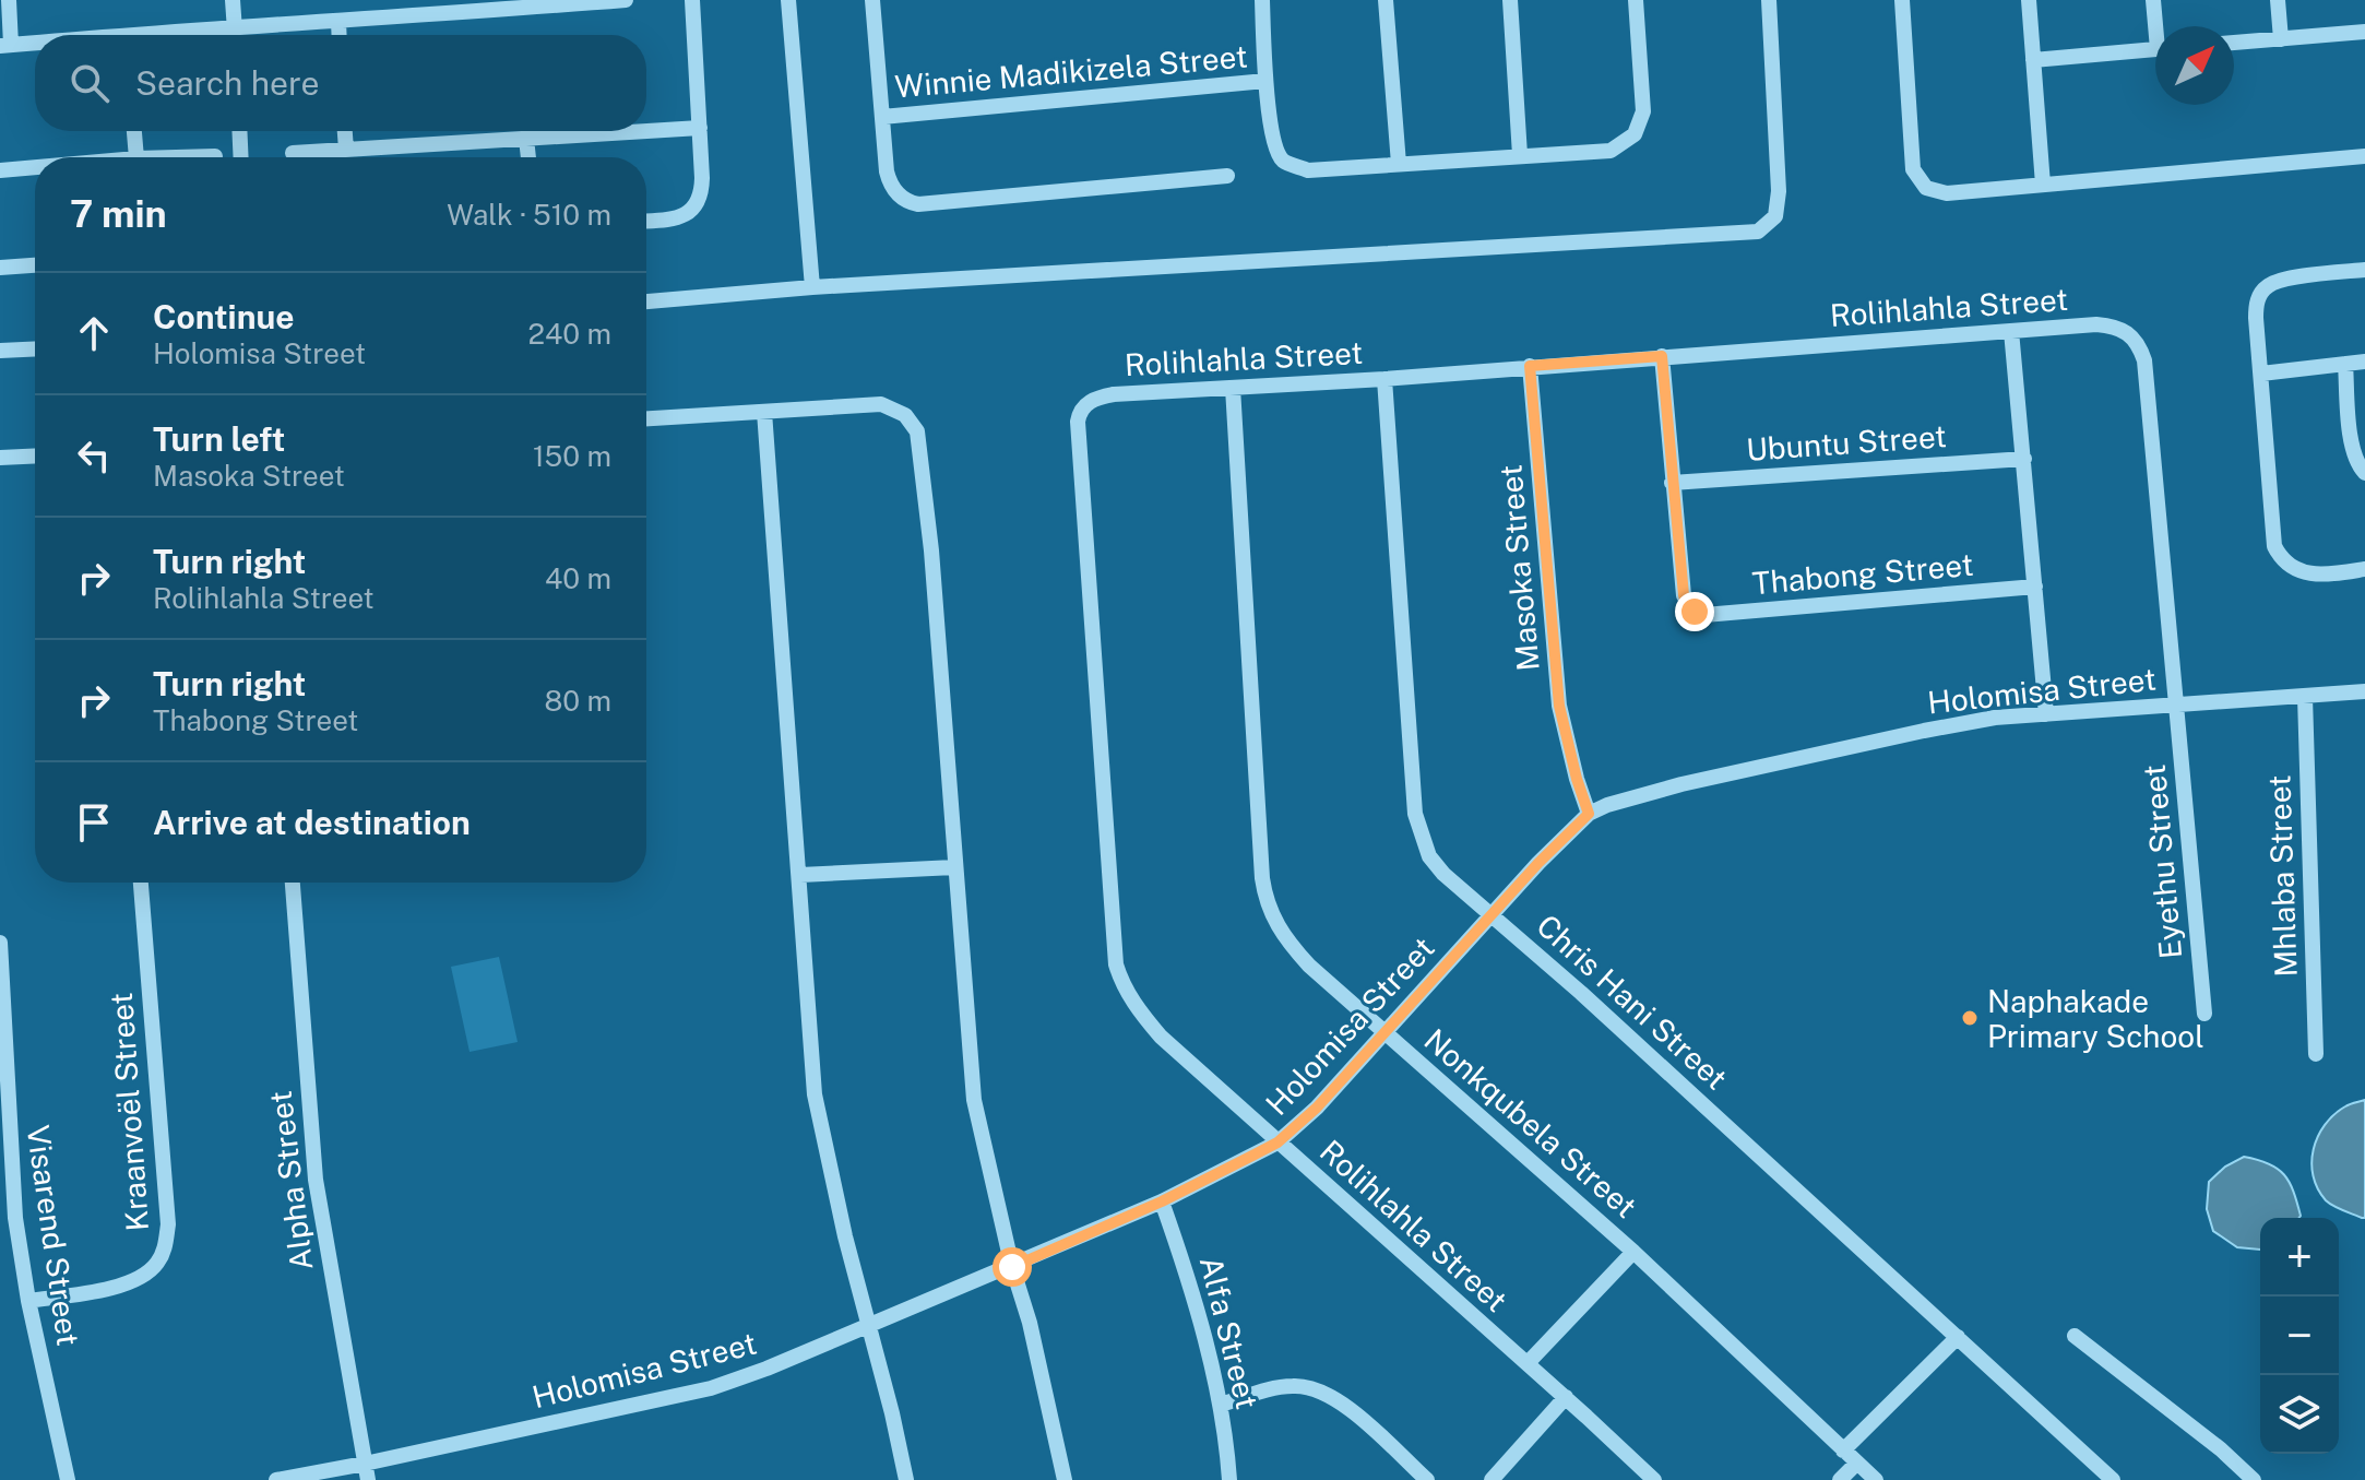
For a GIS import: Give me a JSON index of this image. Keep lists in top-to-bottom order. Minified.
{"streets":{"street":["Winnie Madikizela Street","Rolihlahla Street","Ubuntu Street","Masoka Street","Thabong Street","Holomisa Street","Eyethu Street","Mhlaba Street","Chris Hani Street","Kraanvoël Street","Nonkqubela Street","Alpha Street","Visarend Street","Alfa Street"]},"crossings":[["Rolihlahla Street","Masoka Street"],["Rolihlahla Street","Thabong Street"],["Rolihlahla Street","Holomisa Street"],["Rolihlahla Street","Eyethu Street"],["Rolihlahla Street","Chris Hani Street"],["Rolihlahla Street","Nonkqubela Street"],["Ubuntu Street","Thabong Street"],["Masoka Street","Holomisa Street"],["Holomisa Street","Eyethu Street"],["Holomisa Street","Mhlaba Street"],["Holomisa Street","Chris Hani Street"],["Holomisa Street","Nonkqubela Street"],["Holomisa Street","Alpha Street"],["Holomisa Street","Alfa Street"],["Kraanvoël Street","Visarend Street"]],"places":["Naphakade Primary School"],"north":"top right","page":{"search":"Search here","heading":["7 min","Walk · 510 m"],"list":[["Continue","Holomisa Street","240 m"],["Turn left","Masoka Street","150 m"],["Turn right","Rolihlahla Street","40 m"],["Turn right","Thabong Street","80 m"],"Arrive at destination"],"map_buttons":["+","−"]}}
